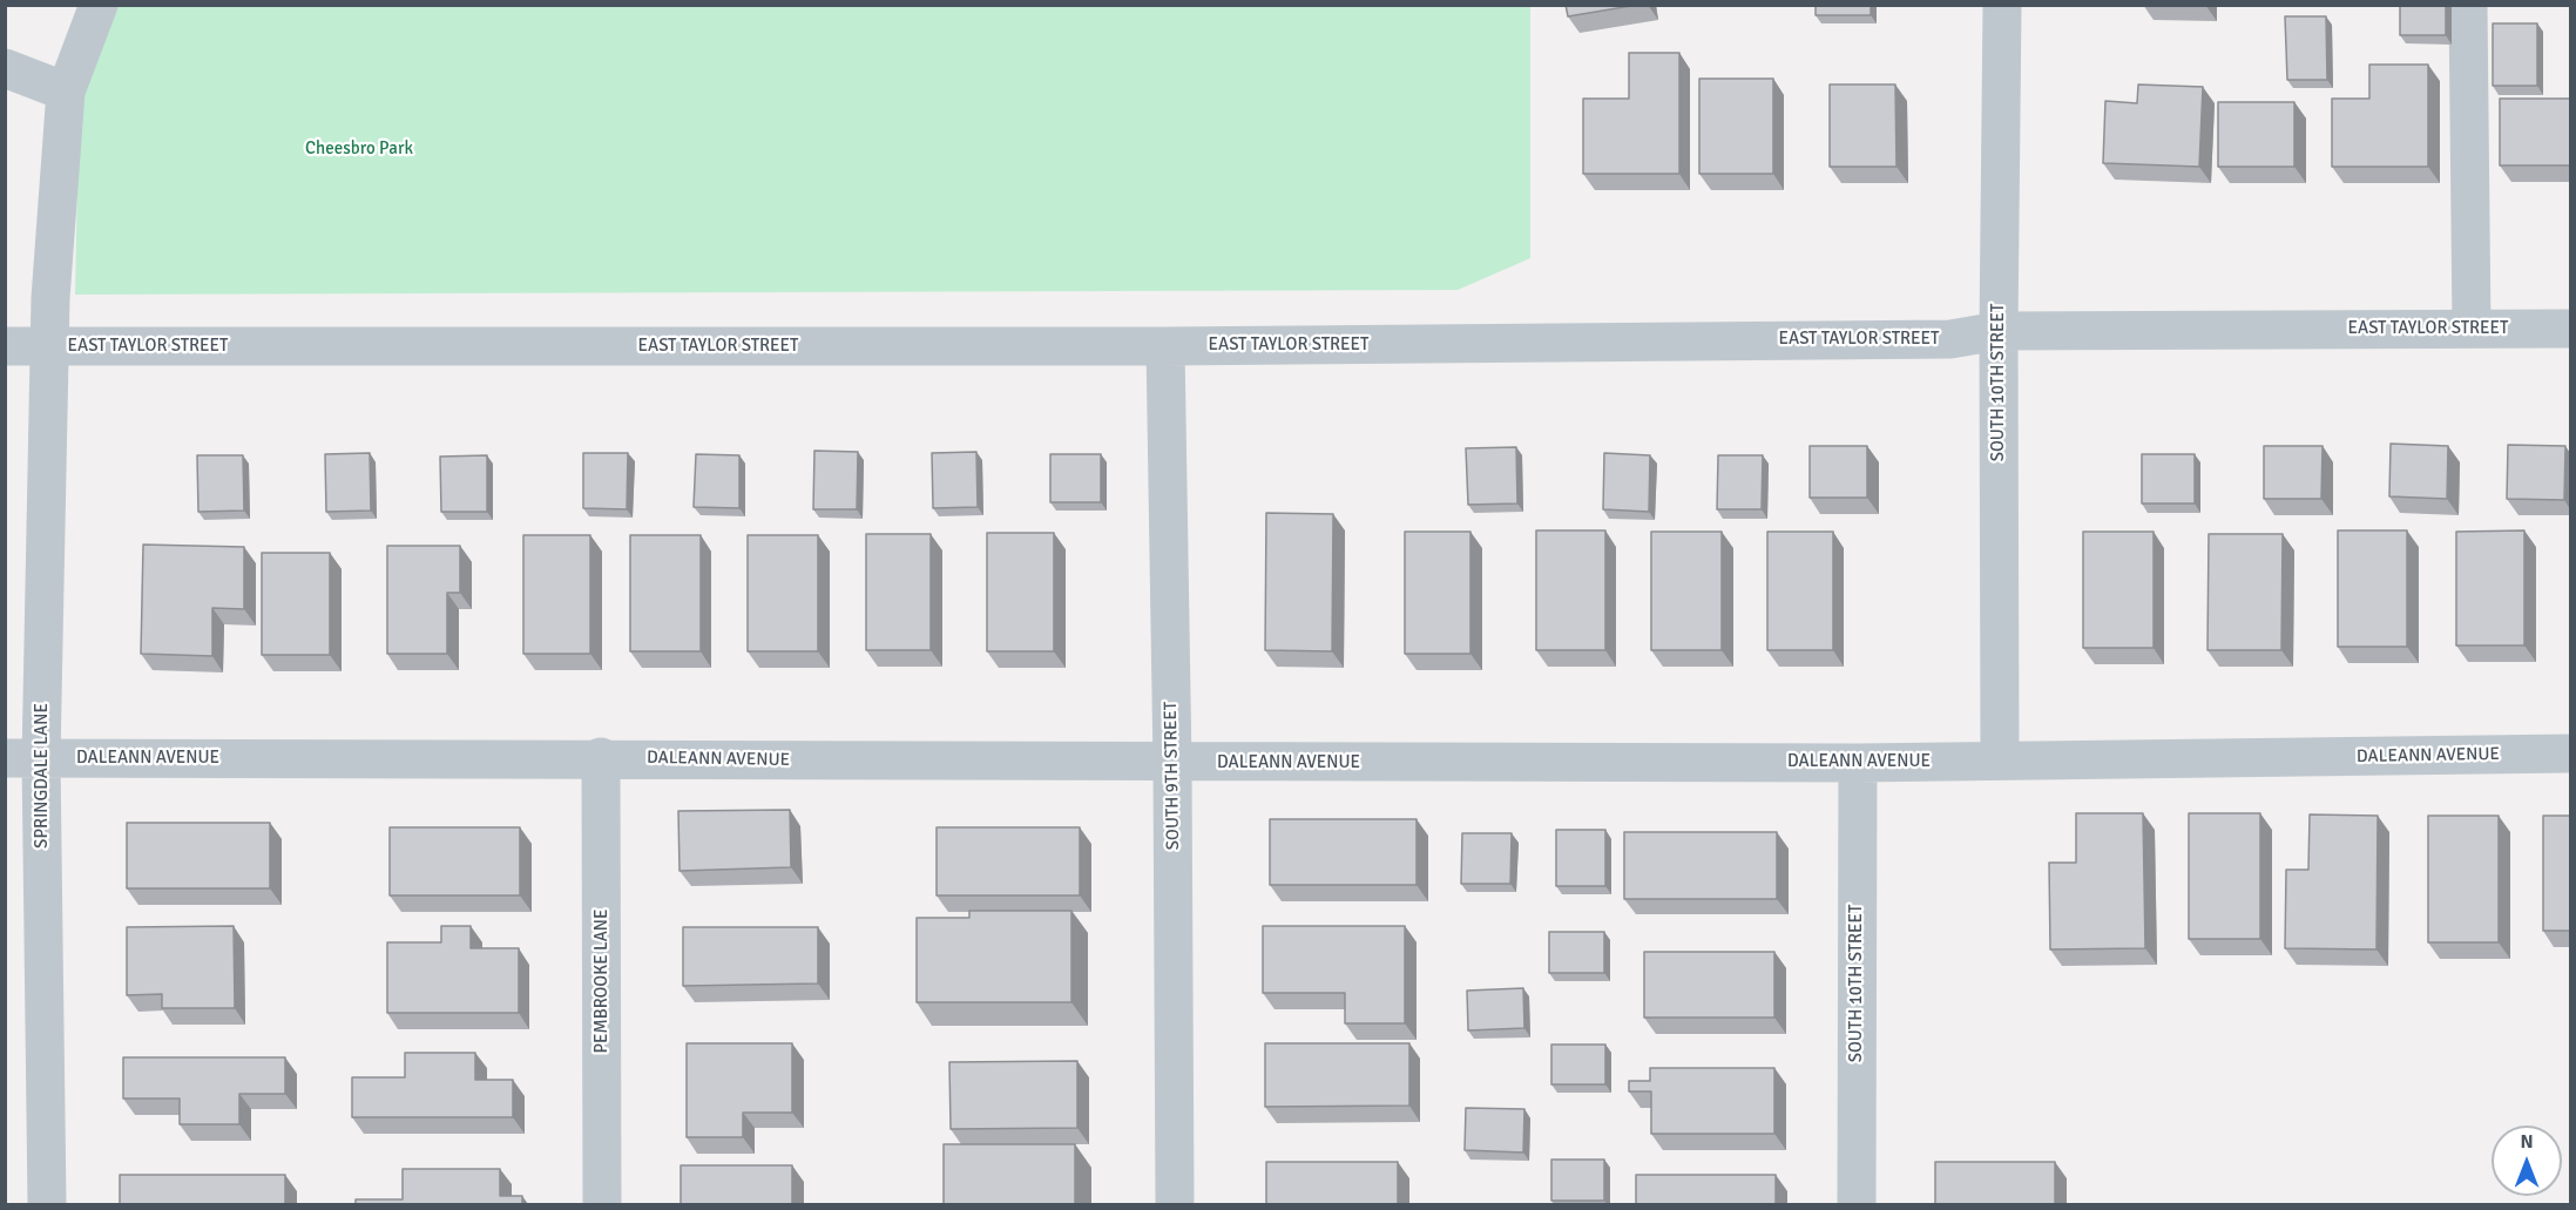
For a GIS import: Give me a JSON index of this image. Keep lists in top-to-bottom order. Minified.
{"streets":{"street":["EAST TAYLOR STREET","SOUTH 10TH STREET","DALEANN AVENUE","SPRINGDALE LANE","SOUTH 9TH STREET","PEMBROOKE LANE"]},"crossings":[["EAST TAYLOR STREET","SOUTH 10TH STREET"],["EAST TAYLOR STREET","SPRINGDALE LANE"],["EAST TAYLOR STREET","SOUTH 9TH STREET"],["SOUTH 10TH STREET","DALEANN AVENUE"],["DALEANN AVENUE","SPRINGDALE LANE"],["DALEANN AVENUE","SOUTH 9TH STREET"],["DALEANN AVENUE","PEMBROOKE LANE"]],"parks":["Cheesbro Park"],"north":"top"}
